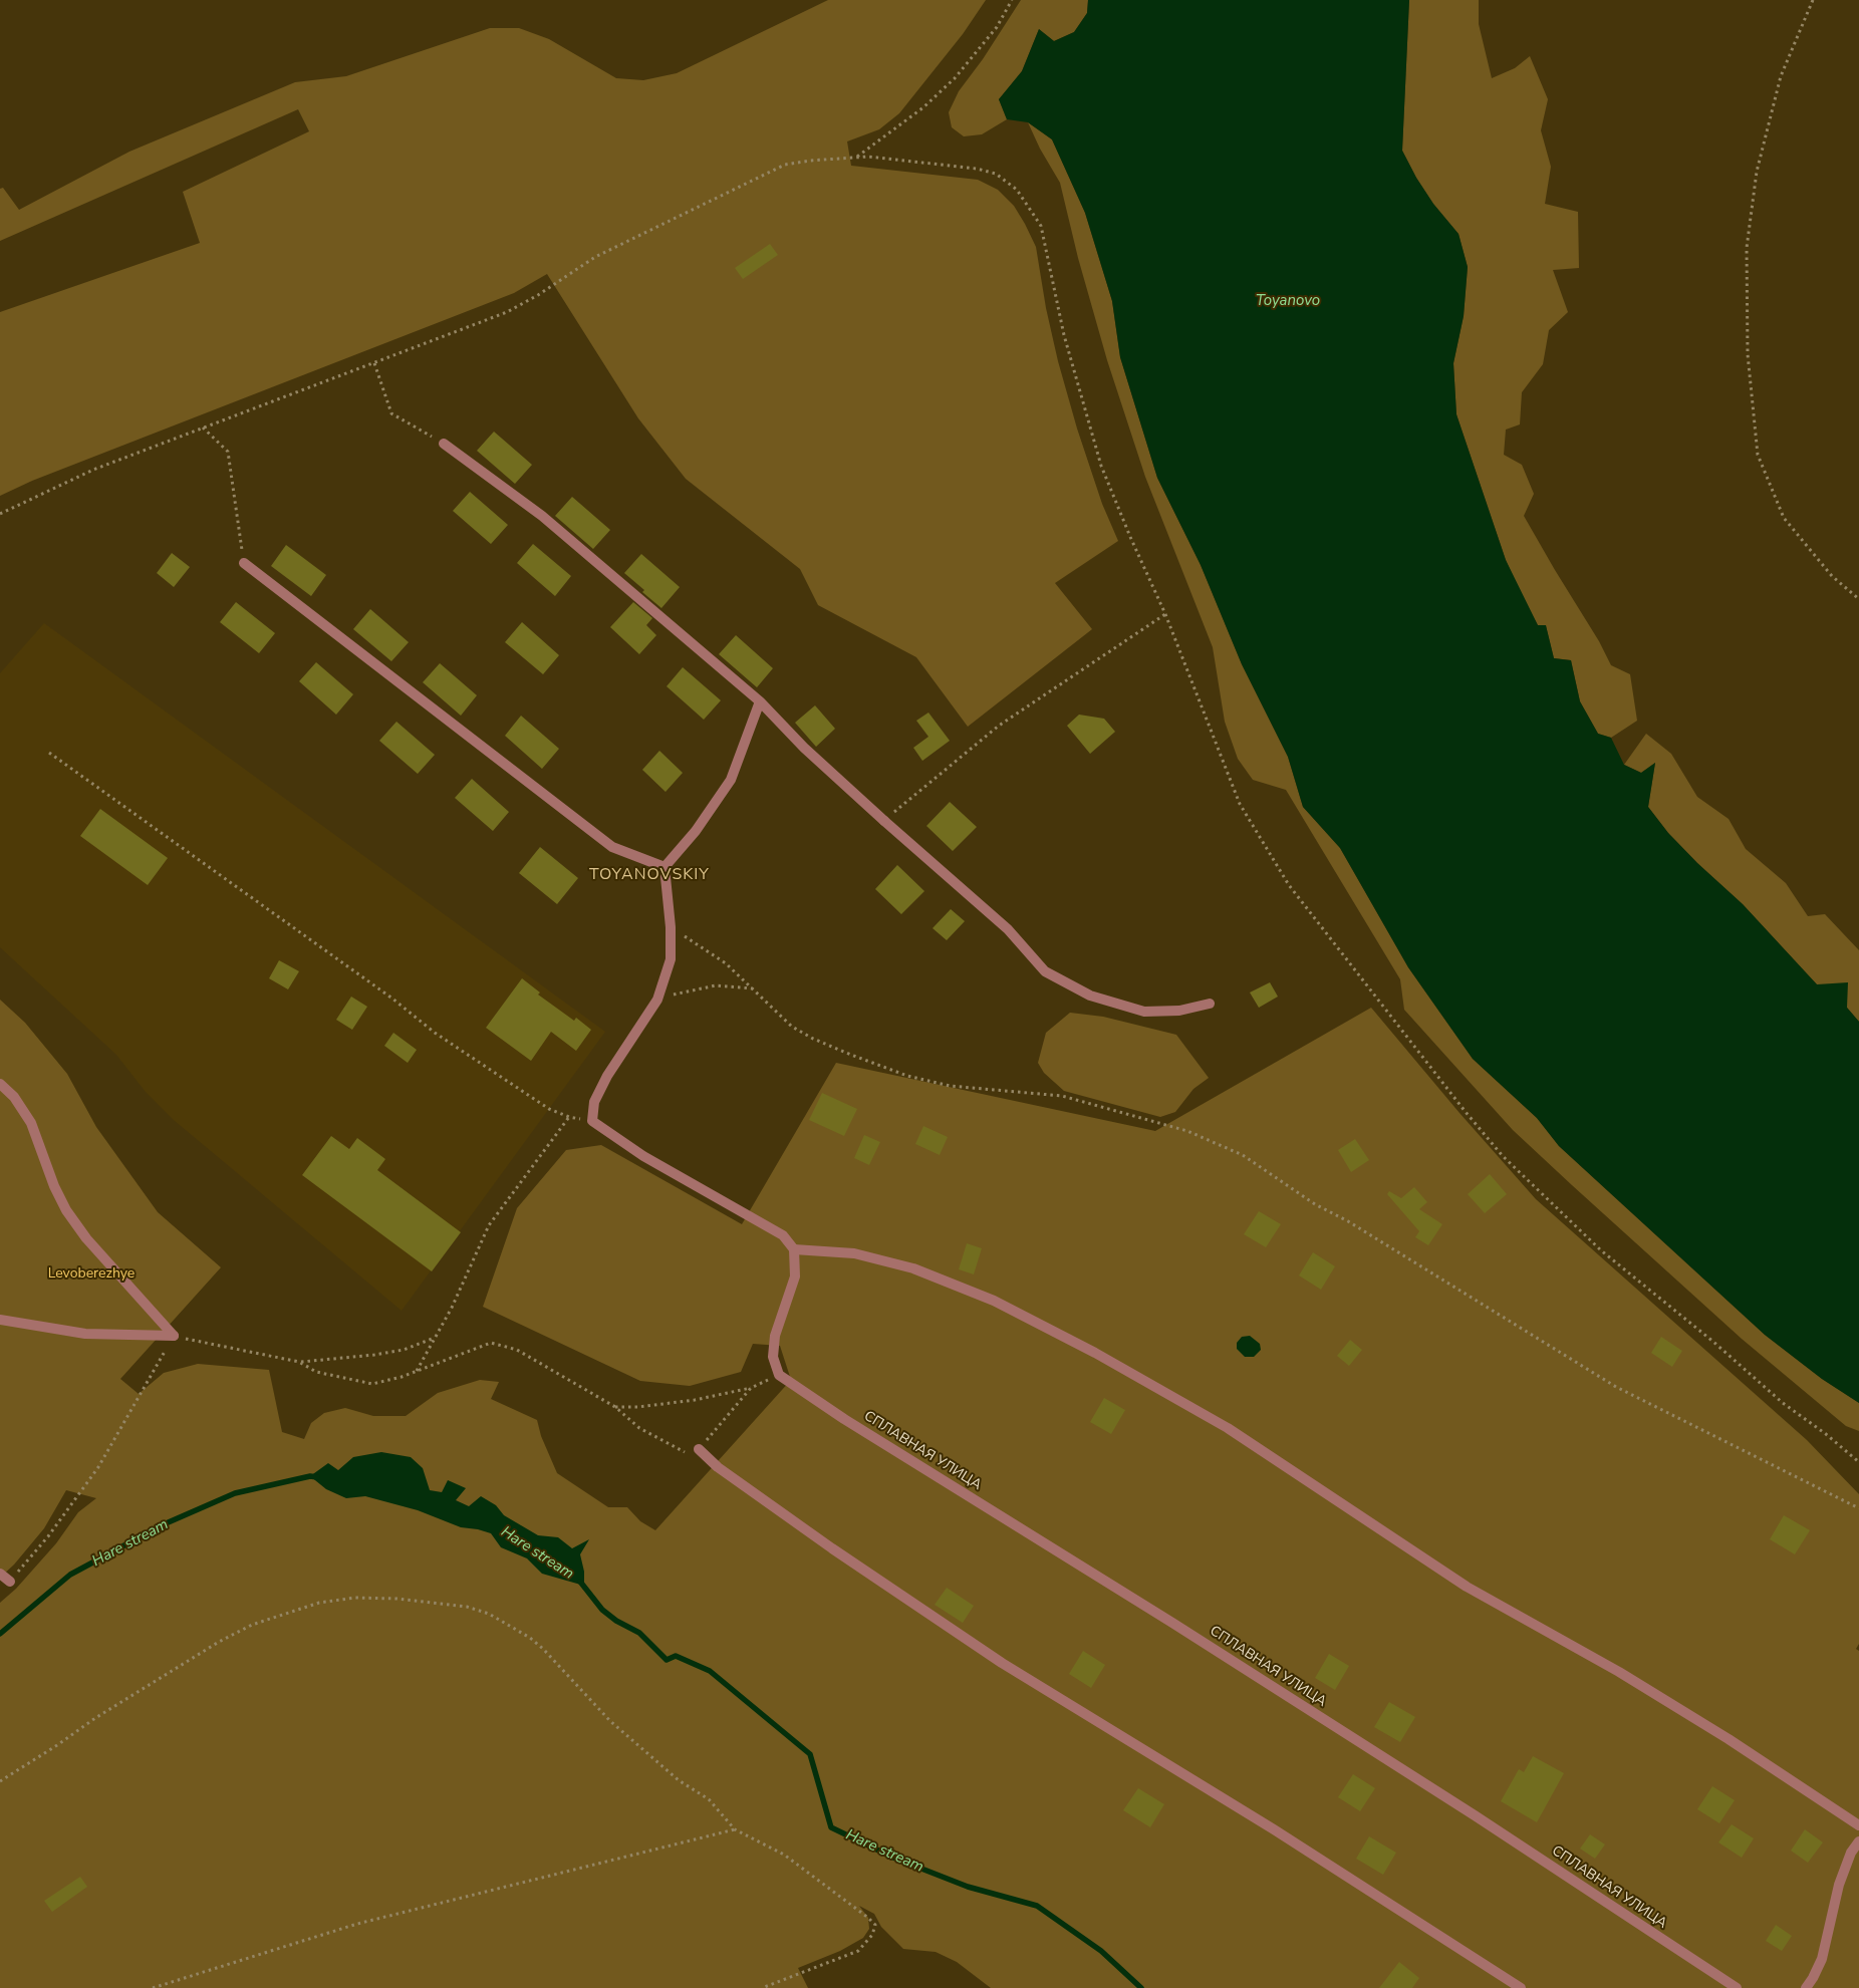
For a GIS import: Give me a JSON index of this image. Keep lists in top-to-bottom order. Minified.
{"streets":{"street":["СПЛАВНАЯ УЛИЦА"]},"districts":["TOYANOVSKIY"],"water":["Toyanovo","Hare stream"],"parks":["Levoberezhye"]}
